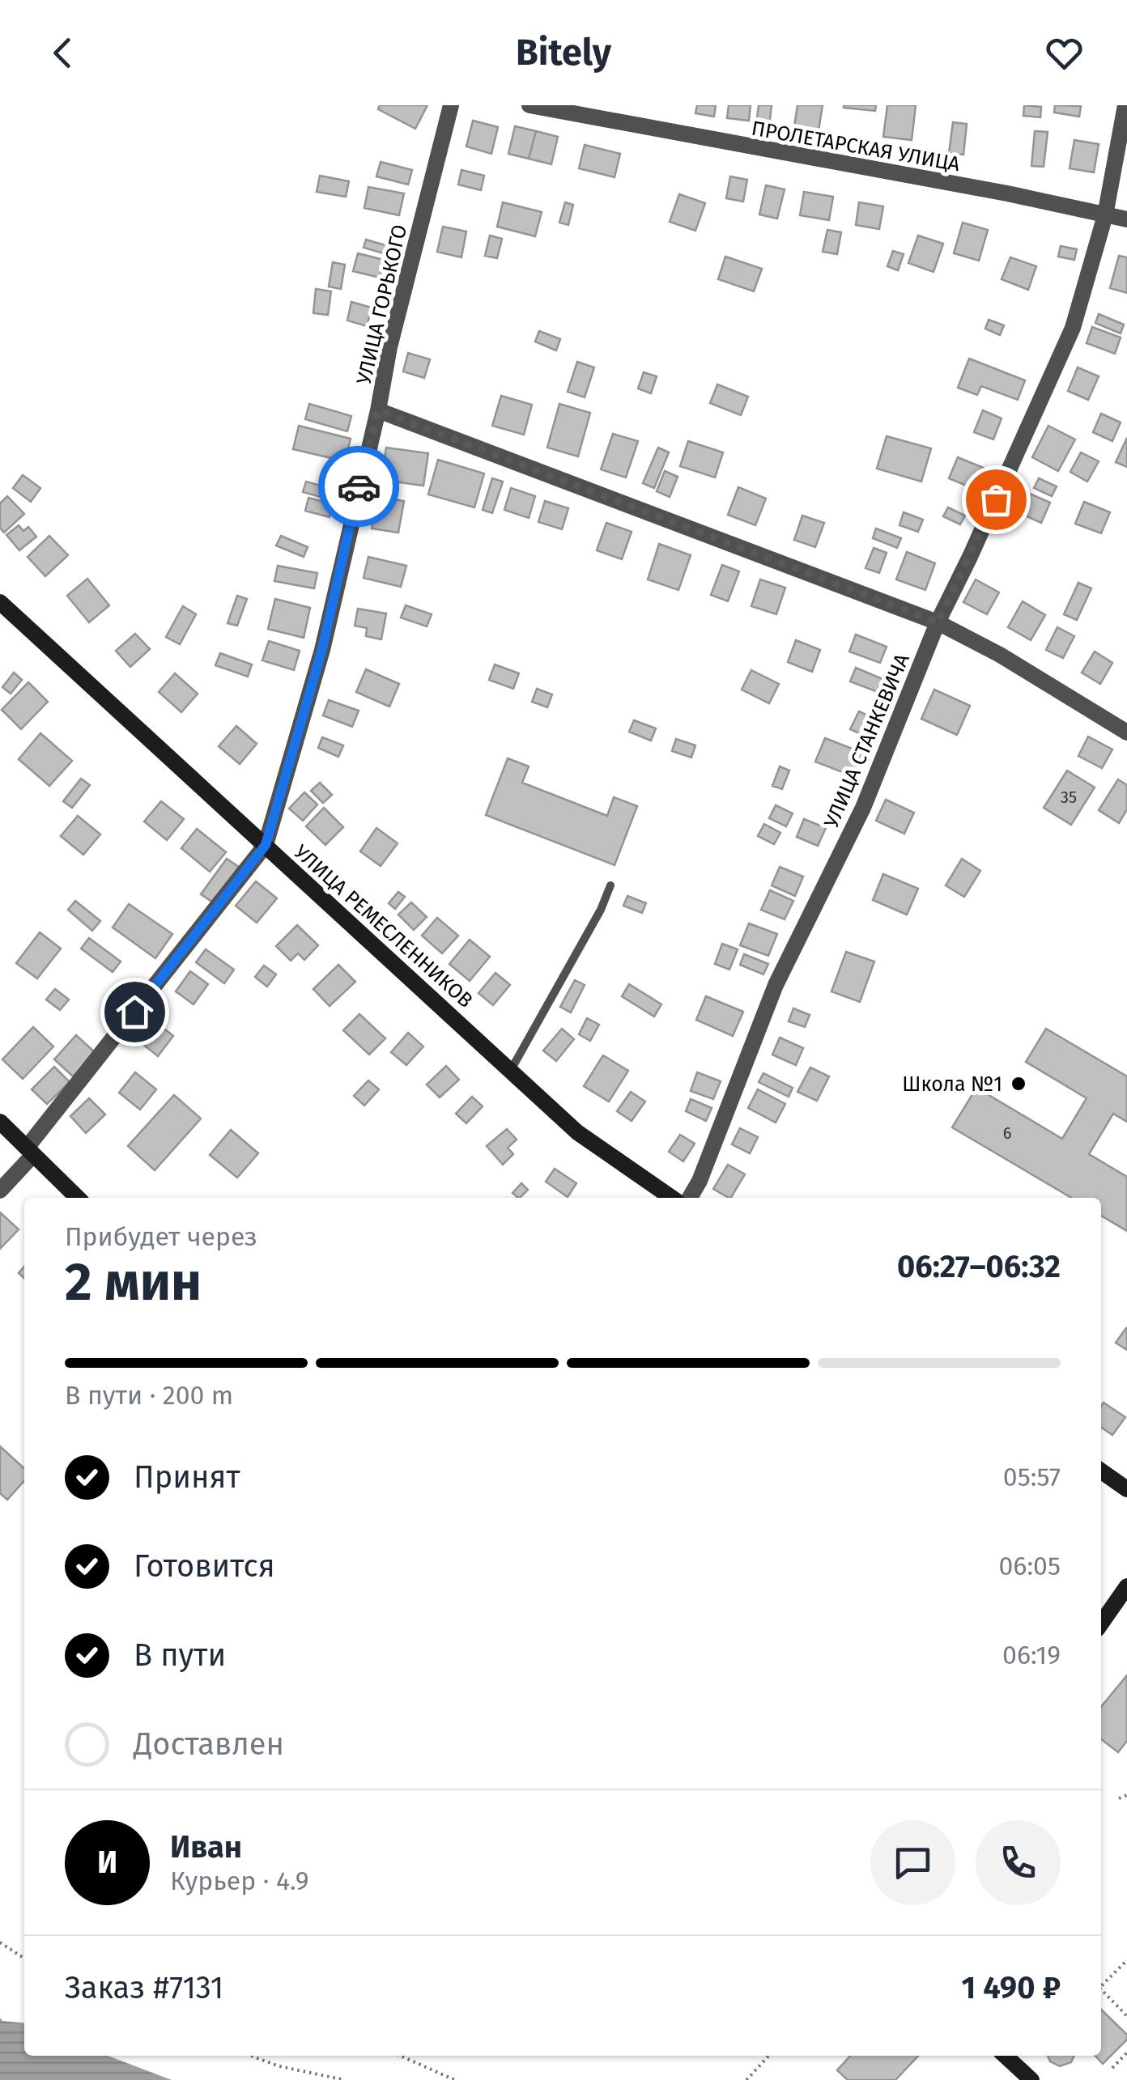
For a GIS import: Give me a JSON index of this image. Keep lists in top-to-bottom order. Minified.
{"streets":{"street":["ПРОЛЕТАРСКАЯ УЛИЦА","УЛИЦА ГОРЬКОГО","УЛИЦА СТАНКЕВИЧА","УЛИЦА РЕМЕСЛЕННИКОВ"]},"crossings":[["ПРОЛЕТАРСКАЯ УЛИЦА","УЛИЦА СТАНКЕВИЧА"],["УЛИЦА ГОРЬКОГО","УЛИЦА РЕМЕСЛЕННИКОВ"]],"places":["Школа №1"],"house_numbers":["35","6"],"page":{"header":"Bitely","heading":["2 мин","Прибудет через","06:27–06:32"],"panel":["Иван","Курьер · 4.9","Заказ #7131","1 490 ₽"],"bar":"В пути · 200 m","list":[["Принят","05:57"],["Готовится","06:05"],["В пути","06:19"],"Доставлен"],"round":"И"}}
